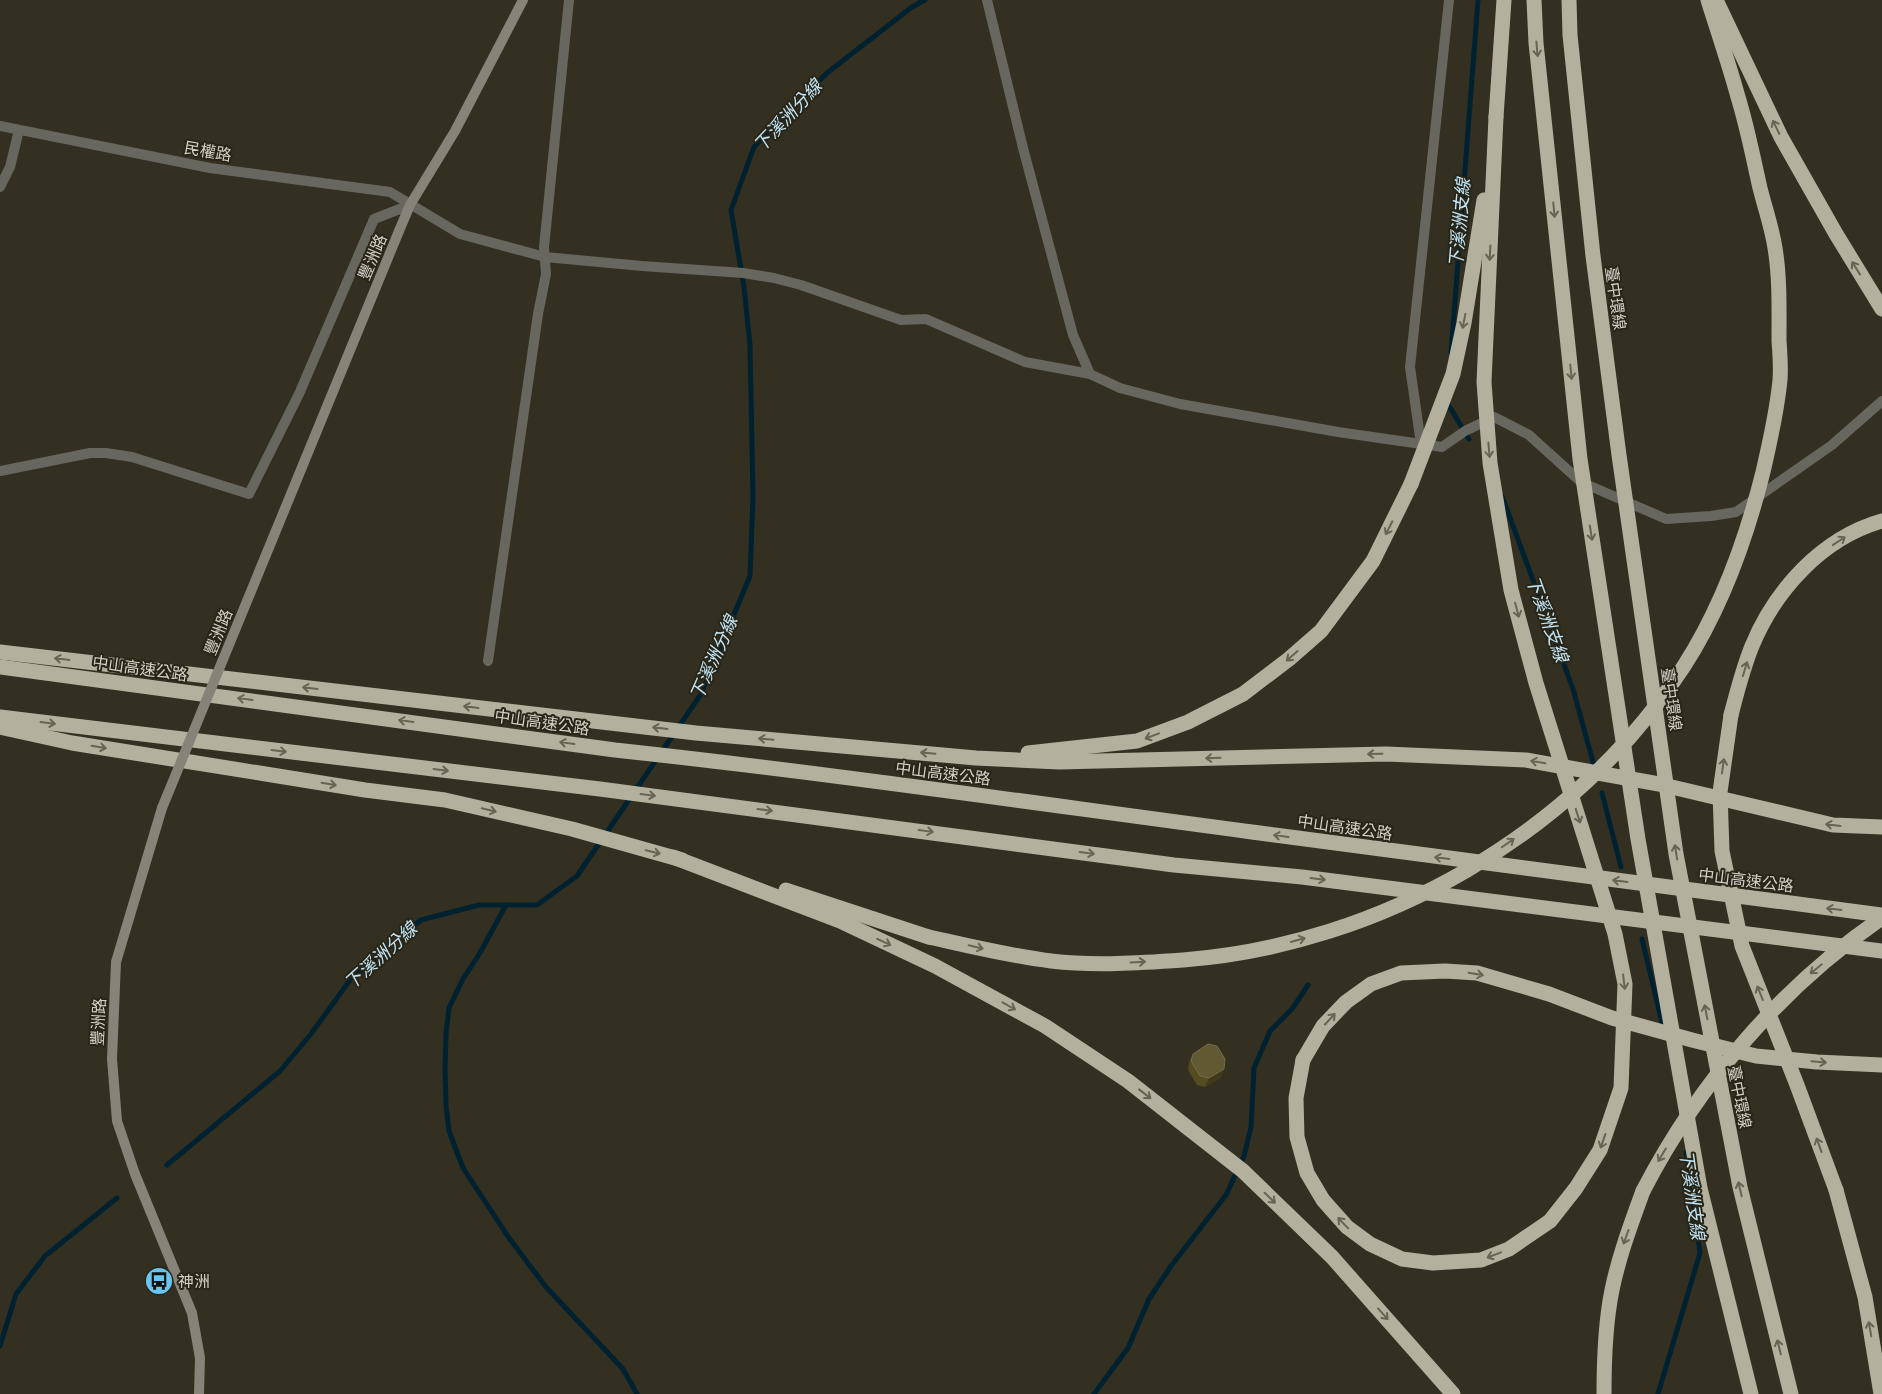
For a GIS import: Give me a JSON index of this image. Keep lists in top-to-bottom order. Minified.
{"streets":{"highway":["臺中環線","中山高速公路"],"street":["民權路","豐洲路"]},"crossings":[["民權路","豐洲路"]],"water":["下溪洲分線","下溪洲支線"],"places":{"bus stop":["神洲"]}}
